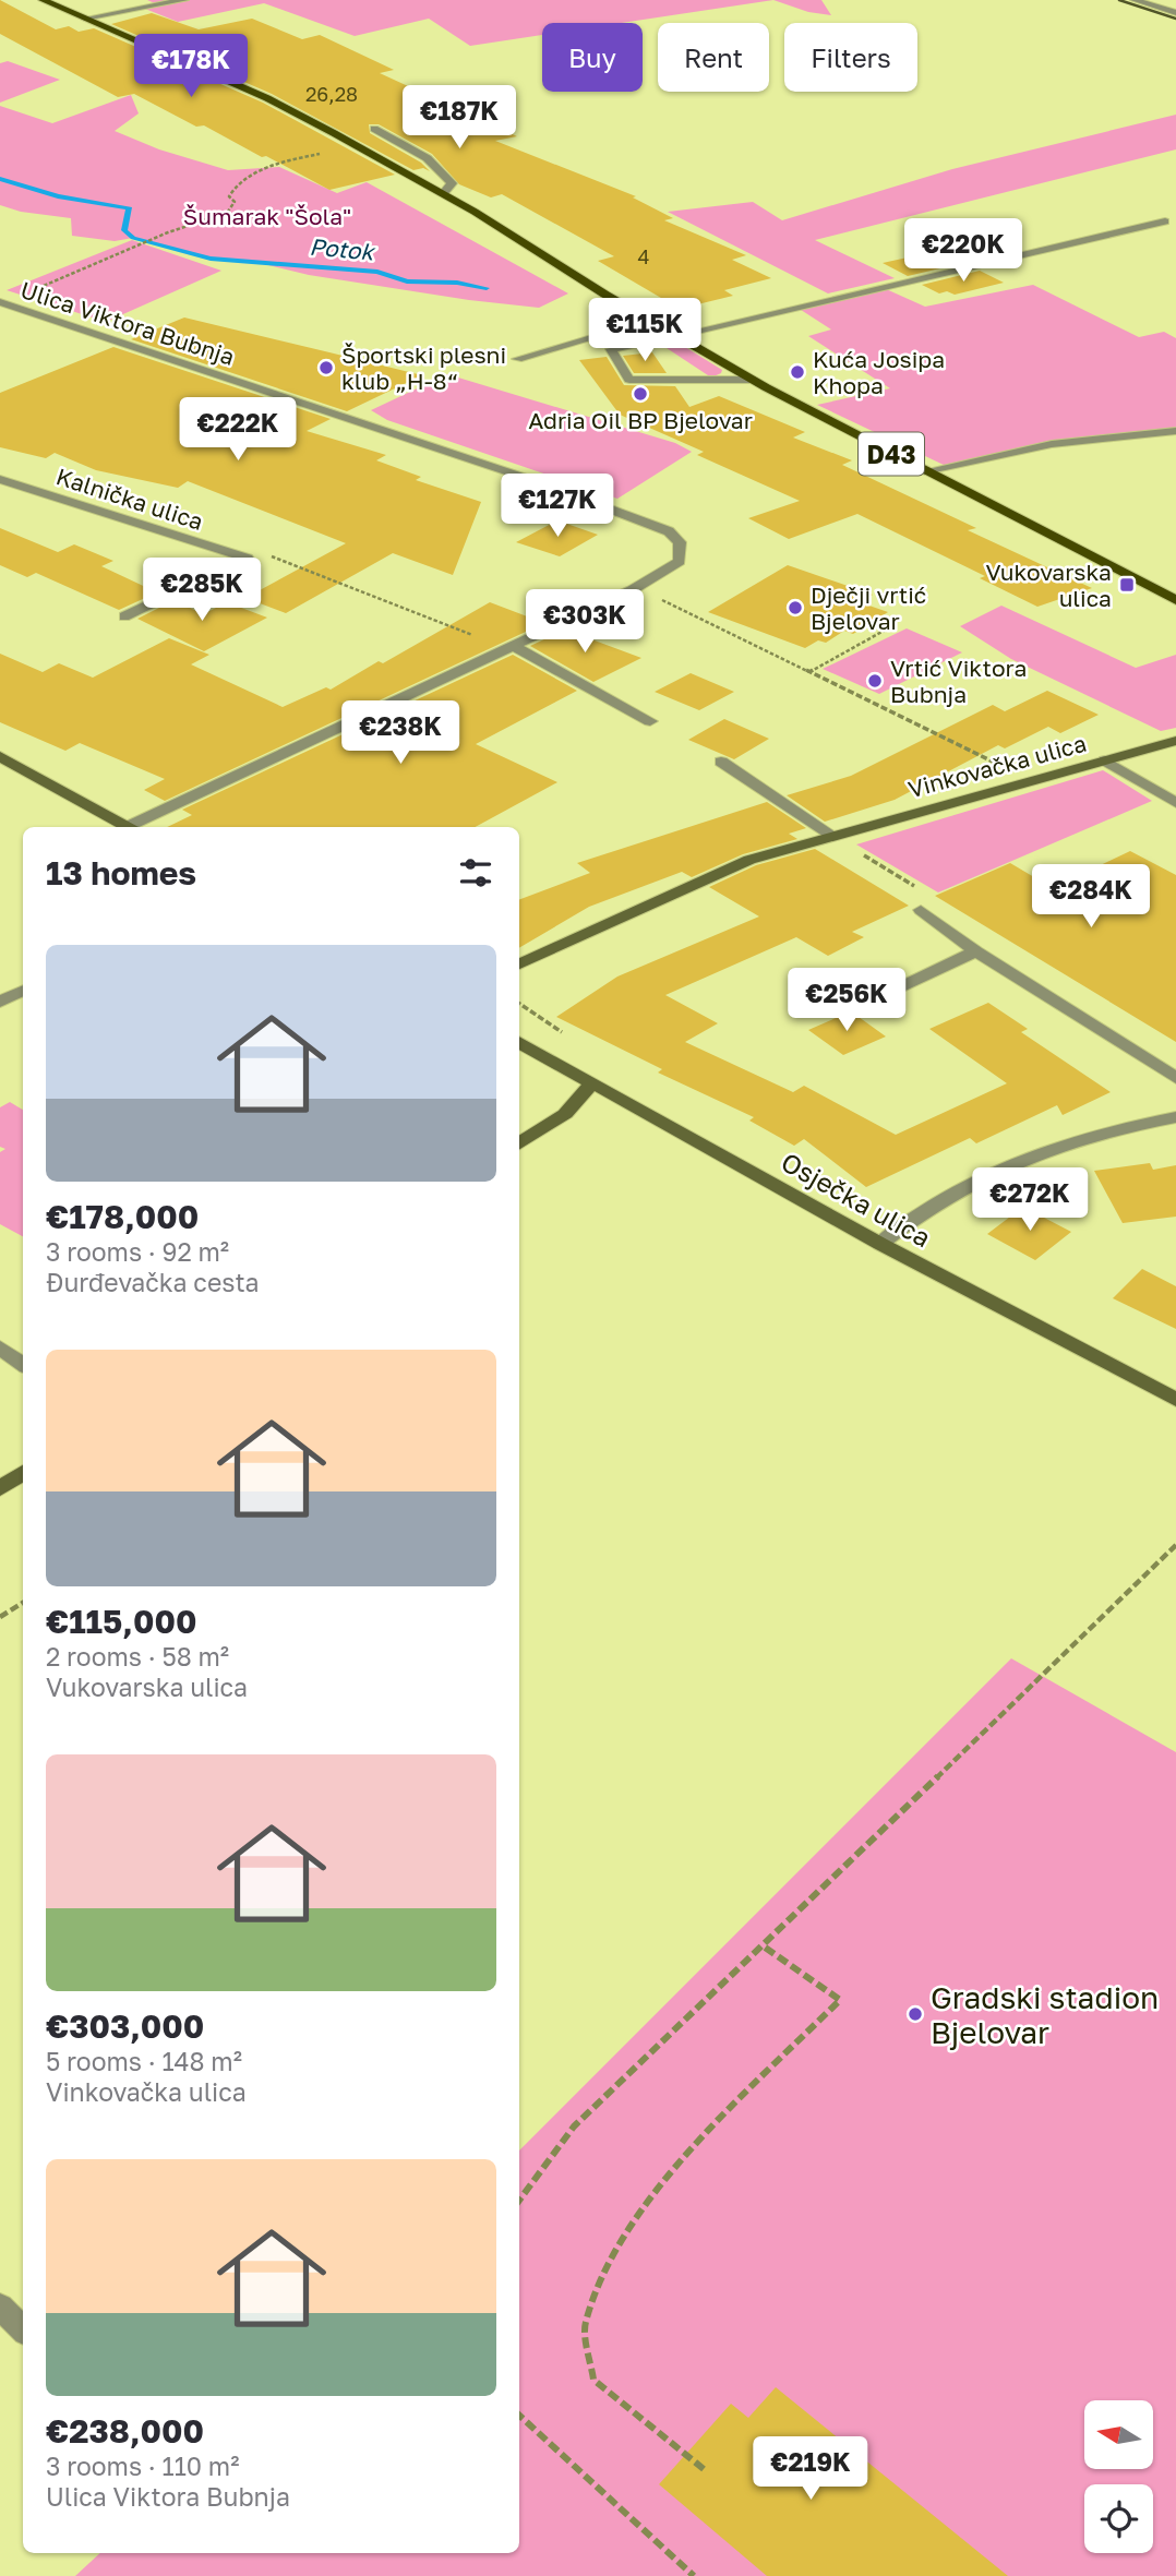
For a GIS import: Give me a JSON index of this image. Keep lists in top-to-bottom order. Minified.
{"streets":{"main road":["D43"],"street":["Ulica Viktora Bubnja","Kalnička ulica","Vinkovačka ulica","Osječka ulica"]},"water":["Potok"],"parks":["Šumarak \"Šola\""],"places":{"other":["Športski plesni klub „H-8“","Kuća Josipa Khopa","Adria Oil BP Bjelovar","Dječji vrtić Bjelovar","Vrtić Viktora Bubnja","Gradski stadion Bjelovar"],"transit":["Vukovarska ulica"]},"house_numbers":["26,28","4"],"north":"left","page":{"chip":["Buy","Rent","Filters"],"price":["€178K","€187K","€220K","€115K","€222K","€127K","€285K","€303K","€238K","€284K","€256K","€272K","€219K"],"heading":"13 homes","list":[{"name":"€178,000","note":"3 rooms · 92 m² · Đurđevačka cesta"},{"name":"€115,000","note":"2 rooms · 58 m² · Vukovarska ulica"},{"name":"€303,000","note":"5 rooms · 148 m² · Vinkovačka ulica"},{"name":"€238,000","note":"3 rooms · 110 m² · Ulica Viktora Bubnja"}]}}
